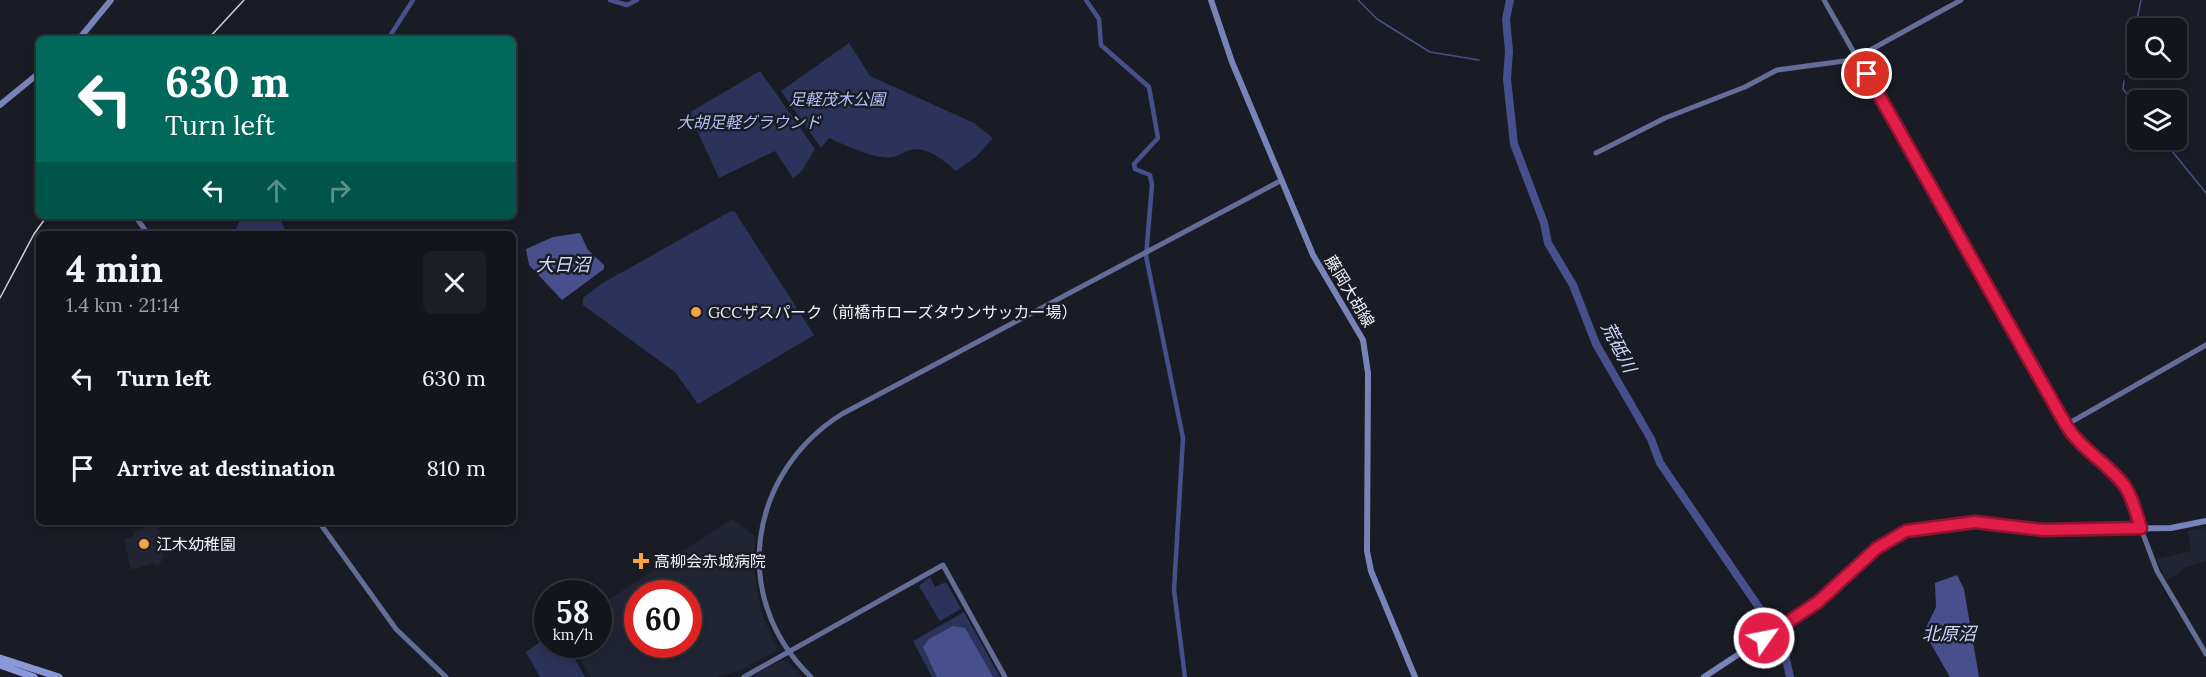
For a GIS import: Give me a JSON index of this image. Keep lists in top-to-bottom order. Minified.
{"streets":{"main road":["藤岡大胡線"]},"water":["大日沼","荒砥川","北原沼"],"parks":["足軽茂木公園","大胡足軽グラウンド"],"places":{"other":["GCCザスパーク（前橋市ローズタウンサッカー場）","江木幼稚園"],"health":["高柳会赤城病院"]},"page":{"turn":["630 m","Turn left"],"heading":["4 min","1.4 km · 21:14"],"list":[{"name":"Turn left","value":"630 m"},{"name":"Arrive at destination","value":"810 m"}],"speed":"58 km/h","limit":"60"}}
